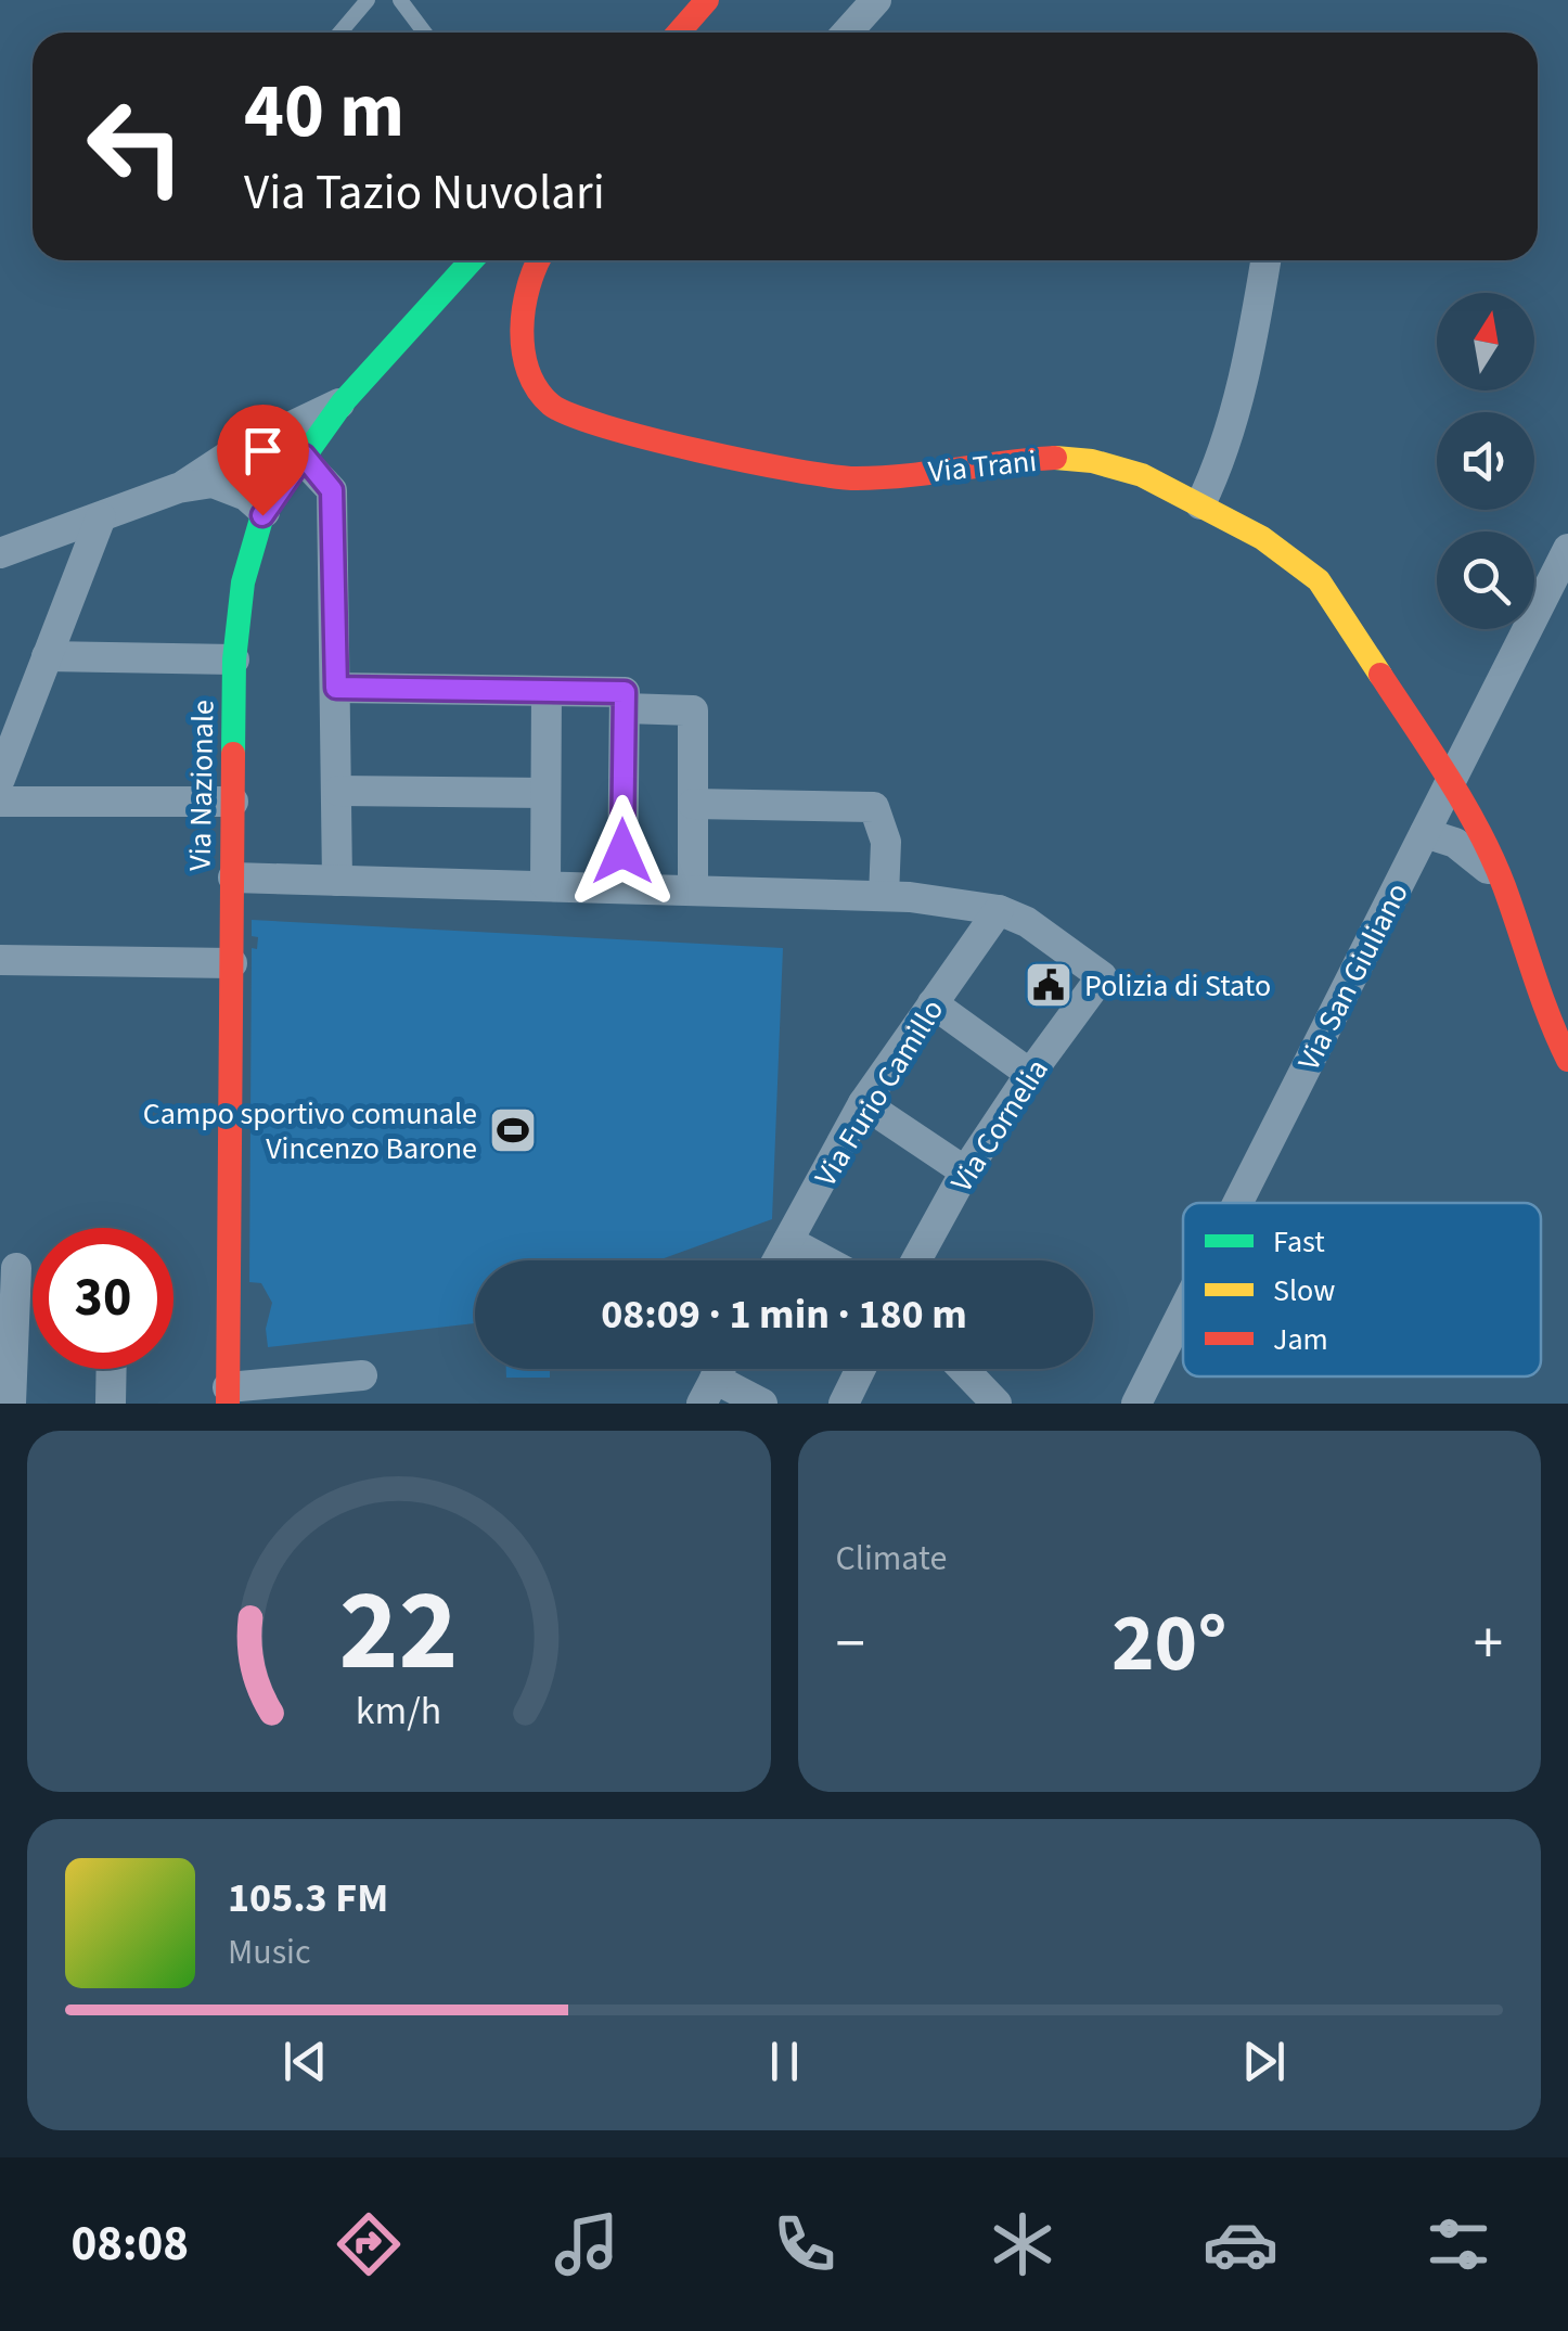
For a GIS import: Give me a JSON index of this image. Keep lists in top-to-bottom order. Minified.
{"streets":{"street":["Via Trani","Via Nazionale","Via San Giuliano","Via Furio Camillo","Via Cornelia"]},"crossings":[["Via Trani","Via San Giuliano"],["Via Furio Camillo","Via Cornelia"]],"places":{"public building":["Polizia di Stato"],"sports":["Campo sportivo comunale Vincenzo Barone"]},"legend":["Fast","Slow","Jam"],"north":"top","page":{"turn":["40 m","Via Tazio Nuvolari"],"limit":"30","trip":"08:09 · 1 min · 180 m","tile":"Climate","heat":["−","20°","+"],"song":["105.3 FM","Music"],"tabs":"08:08","gauge":["22","km/h"]}}
